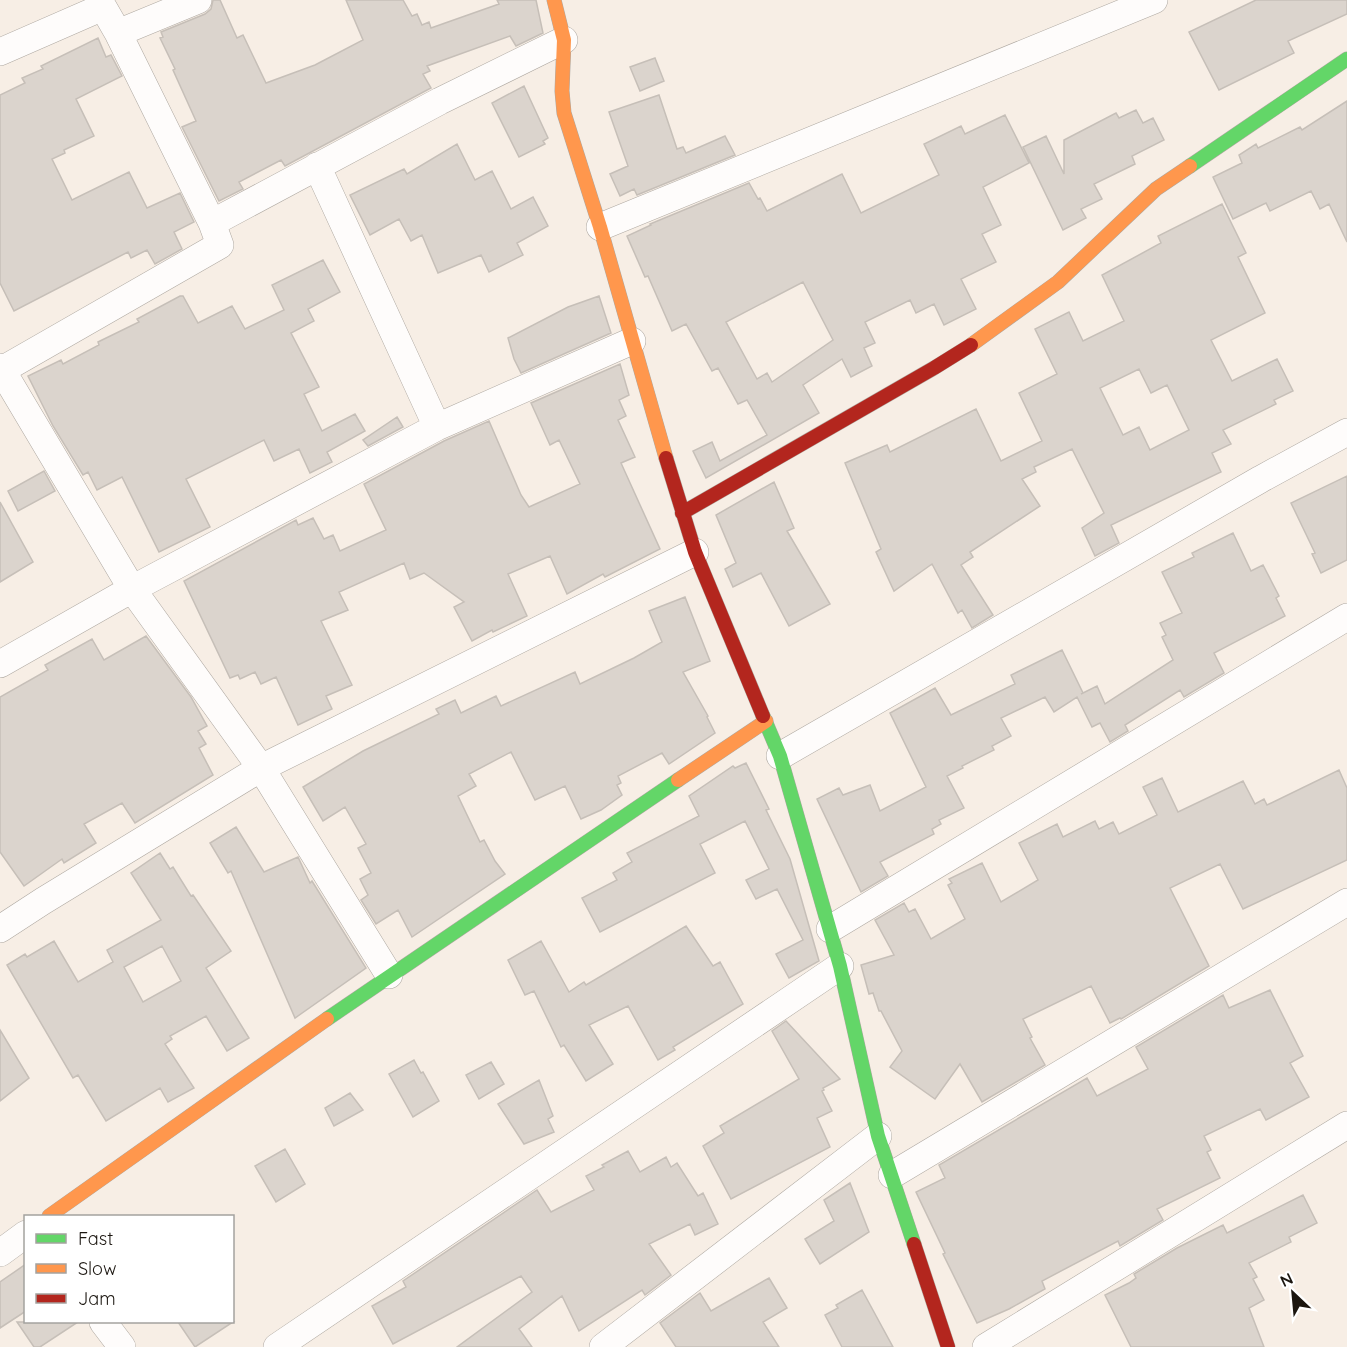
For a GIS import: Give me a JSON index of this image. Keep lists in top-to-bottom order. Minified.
{"legend":["Fast","Slow","Jam"],"north":"top left"}
